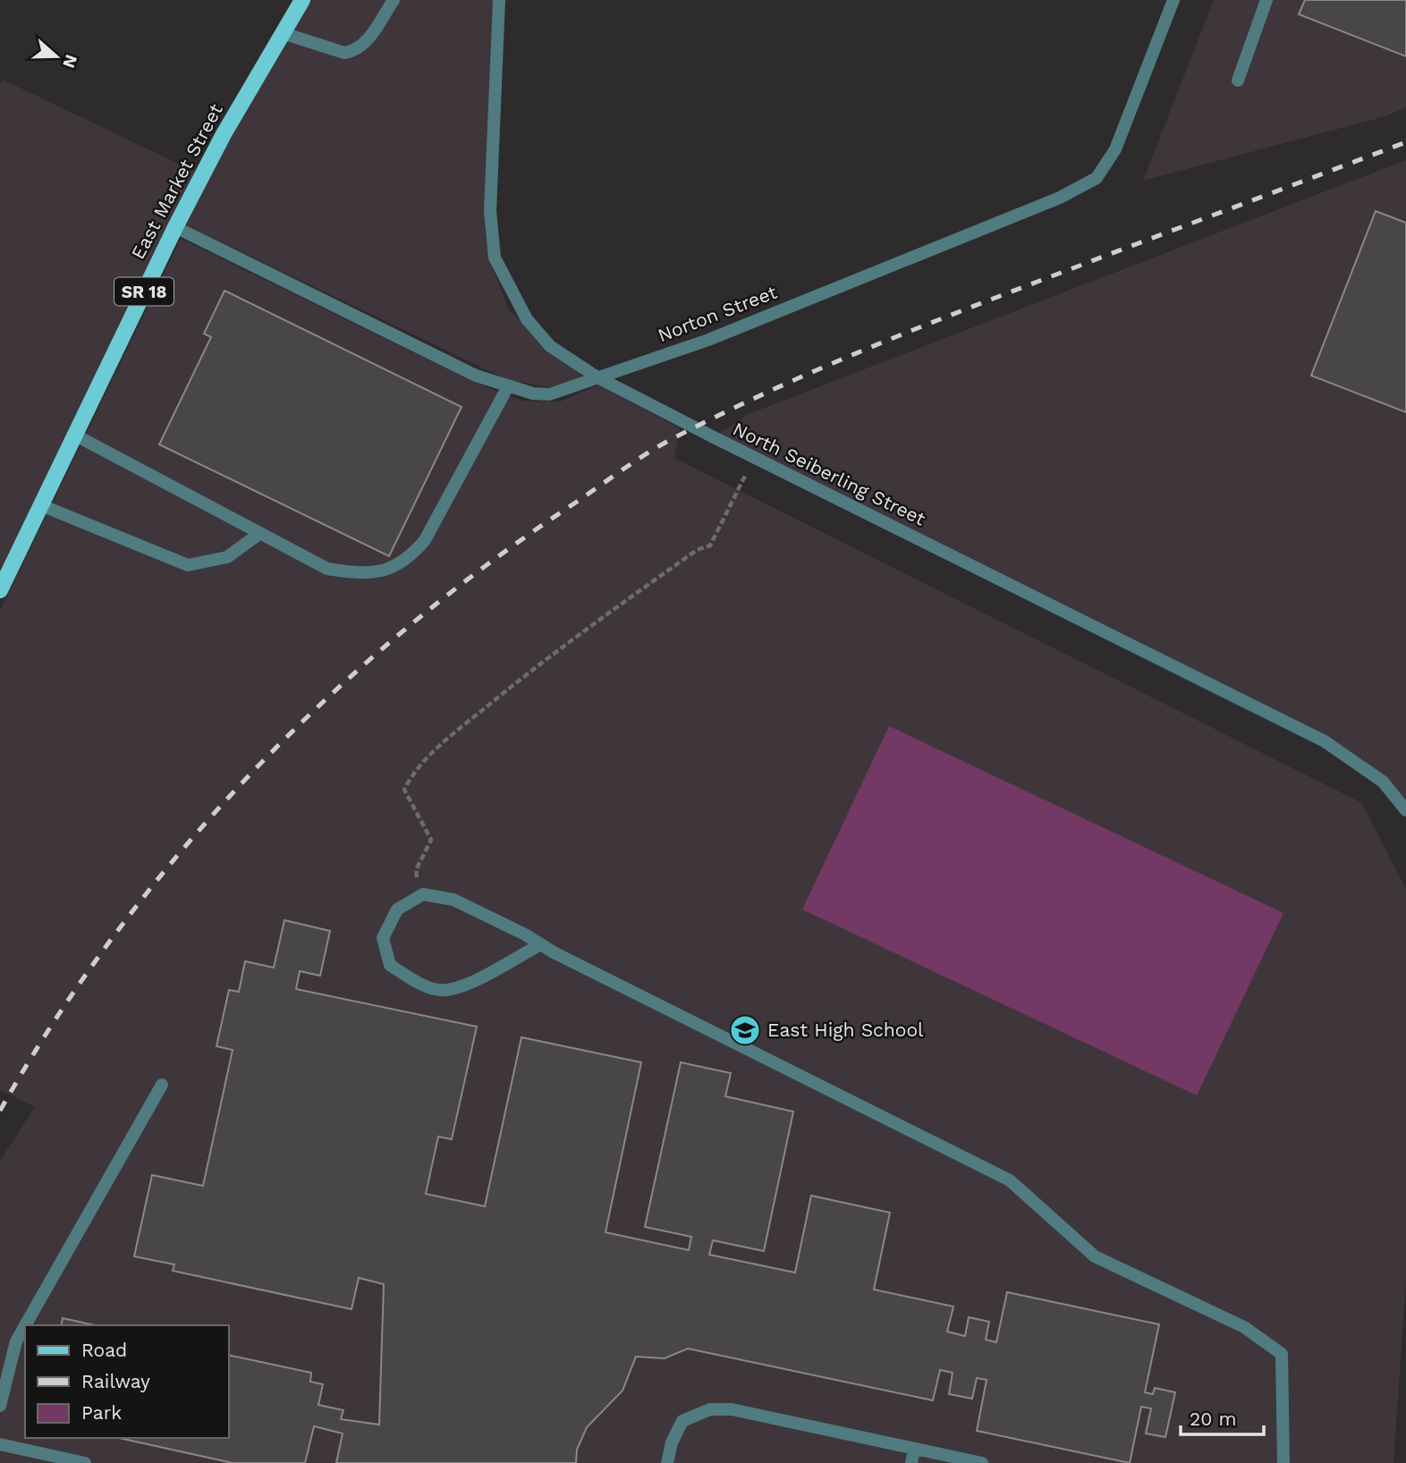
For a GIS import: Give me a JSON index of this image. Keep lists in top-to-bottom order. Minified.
{"streets":{"main road":["East Market Street","SR 18"],"street":["Norton Street","North Seiberling Street"]},"crossings":[["East Market Street","Norton Street"],["Norton Street","North Seiberling Street"]],"places":{"school or university":["East High School"]},"legend":["Road","Railway","Park"],"scale_bar":"20 m","north":"right"}
